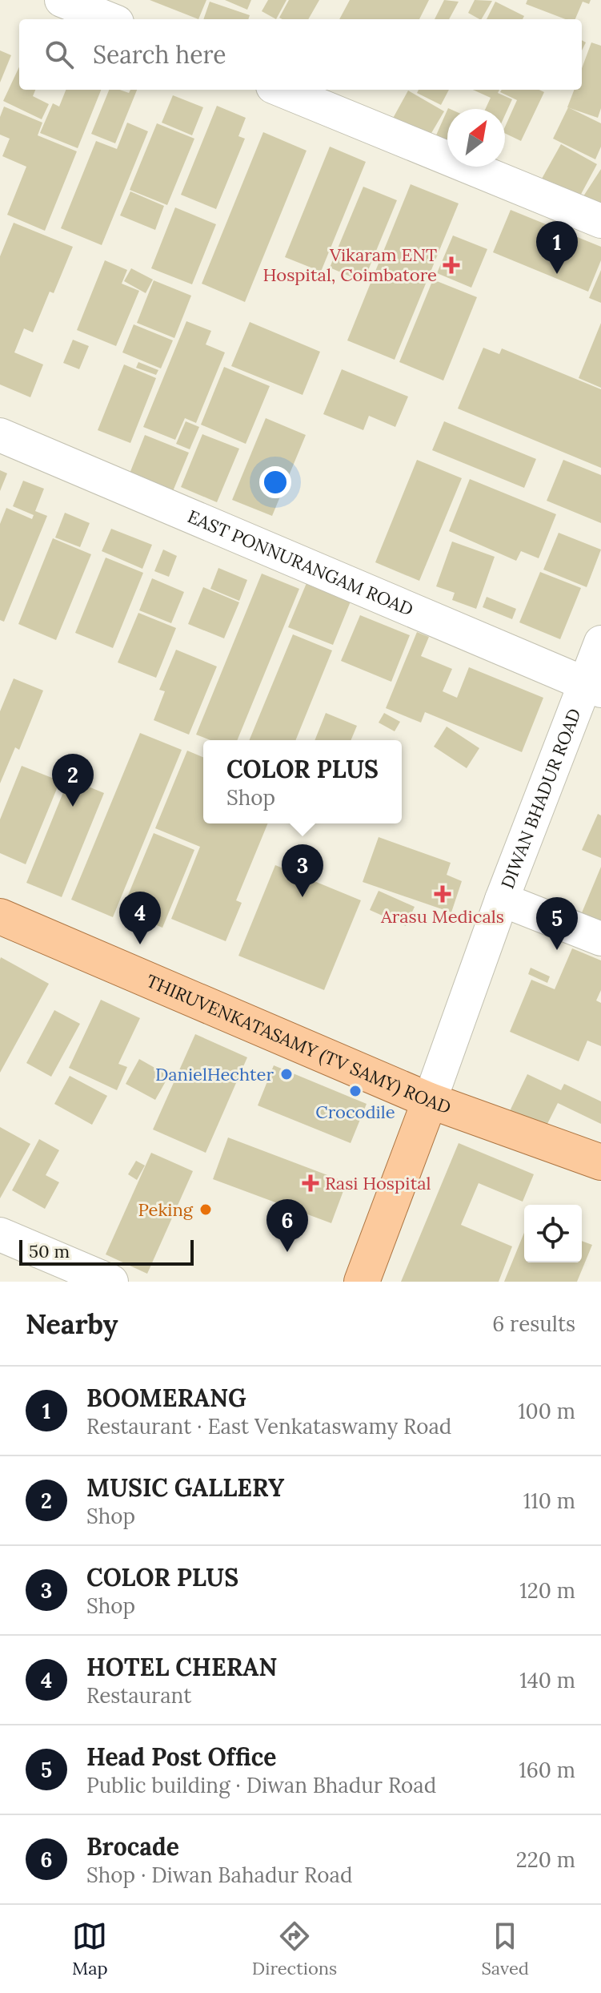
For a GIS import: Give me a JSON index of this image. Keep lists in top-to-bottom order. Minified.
{"streets":{"main road":["THIRUVENKATASAMY (TV SAMY) ROAD"],"street":["EAST PONNURANGAM ROAD","DIWAN BHADUR ROAD"]},"crossings":[["EAST PONNURANGAM ROAD","DIWAN BHADUR ROAD"],["DIWAN BHADUR ROAD","THIRUVENKATASAMY (TV SAMY) ROAD"]],"places":{"health":["Vikaram ENT Hospital, Coimbatore","Arasu Medicals","Rasi Hospital"],"other":["DanielHechter","Crocodile","Peking"]},"scale_bar":"50 m","north":"top right","page":{"search":"Search here","pins":["1","2","3","4","5","6"],"popup":["COLOR PLUS","Shop"],"scale":"50 m","heading":["Nearby","6 results"],"list":[{"mark":"1","name":"BOOMERANG","note":"Restaurant · East Venkataswamy Road","value":"100 m"},{"mark":"2","name":"MUSIC GALLERY","note":"Shop","value":"110 m"},{"mark":"3","name":"COLOR PLUS","note":"Shop","value":"120 m"},{"mark":"4","name":"HOTEL CHERAN","note":"Restaurant","value":"140 m"},{"mark":"5","name":"Head Post Office","note":"Public building · Diwan Bhadur Road","value":"160 m"},{"mark":"6","name":"Brocade","note":"Shop · Diwan Bahadur Road","value":"220 m"}],"nav":["Map","Directions","Saved"]}}
